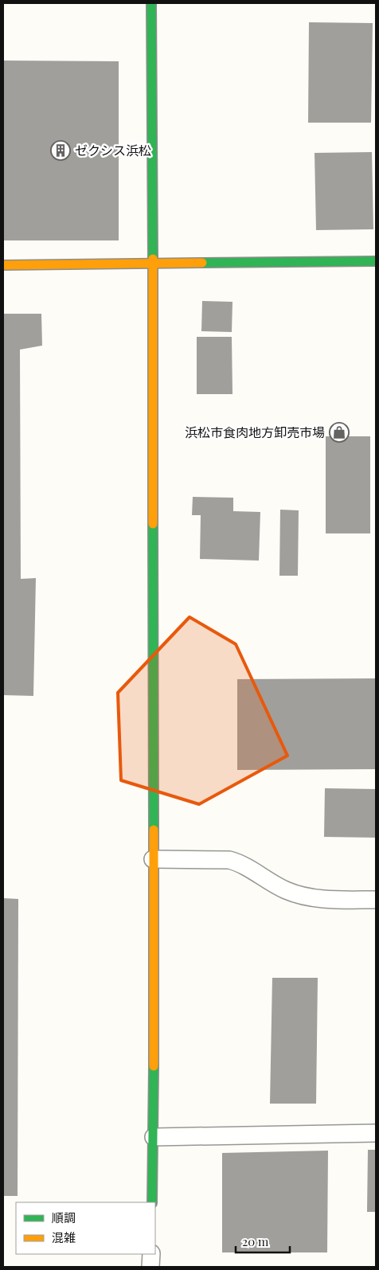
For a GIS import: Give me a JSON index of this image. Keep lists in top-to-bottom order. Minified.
{"places":{"building":["ゼクシス浜松"],"shop":["浜松市食肉地方卸売市場"]},"legend":["順調","混雑"],"scale_bar":"20 m"}
